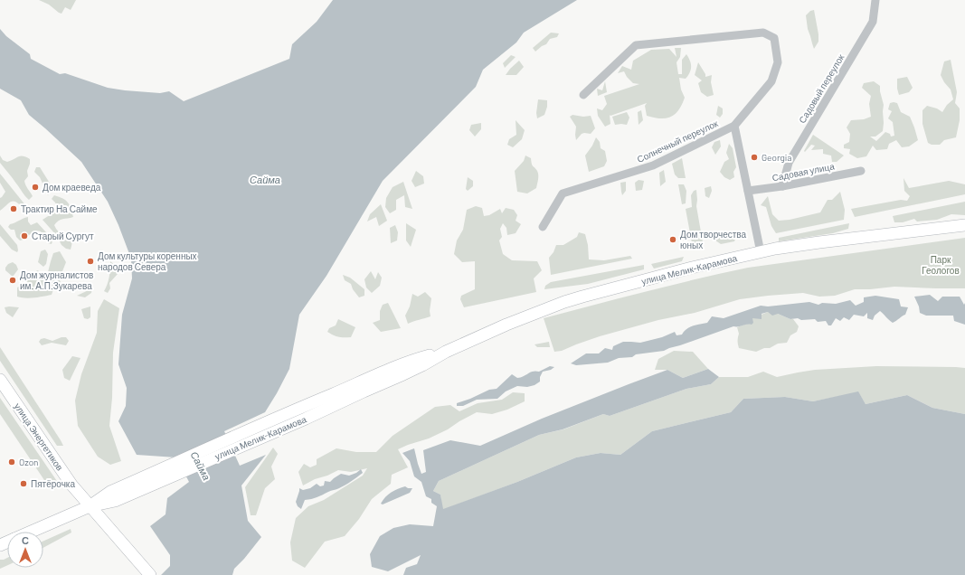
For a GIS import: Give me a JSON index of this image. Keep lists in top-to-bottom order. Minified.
{"streets":{"main road":["улица Мелик-Карамова","улица Энергетиков"],"street":["Садовый переулок","Солнечный переулок","Садовая улица"]},"crossings":[["Садовый переулок","Садовая улица"],["улица Мелик-Карамова","улица Энергетиков"]],"water":["Сайма"],"parks":["Парк Геологов"],"places":["Georgia","Дом краеведа","Трактир На Сайме","Старый Сургут","Дом творчества юных","Дом культуры коренных народов Севера","Дом журналистов им. А.П.Зукарева","Ozon","Пятёрочка"],"north":"top"}
